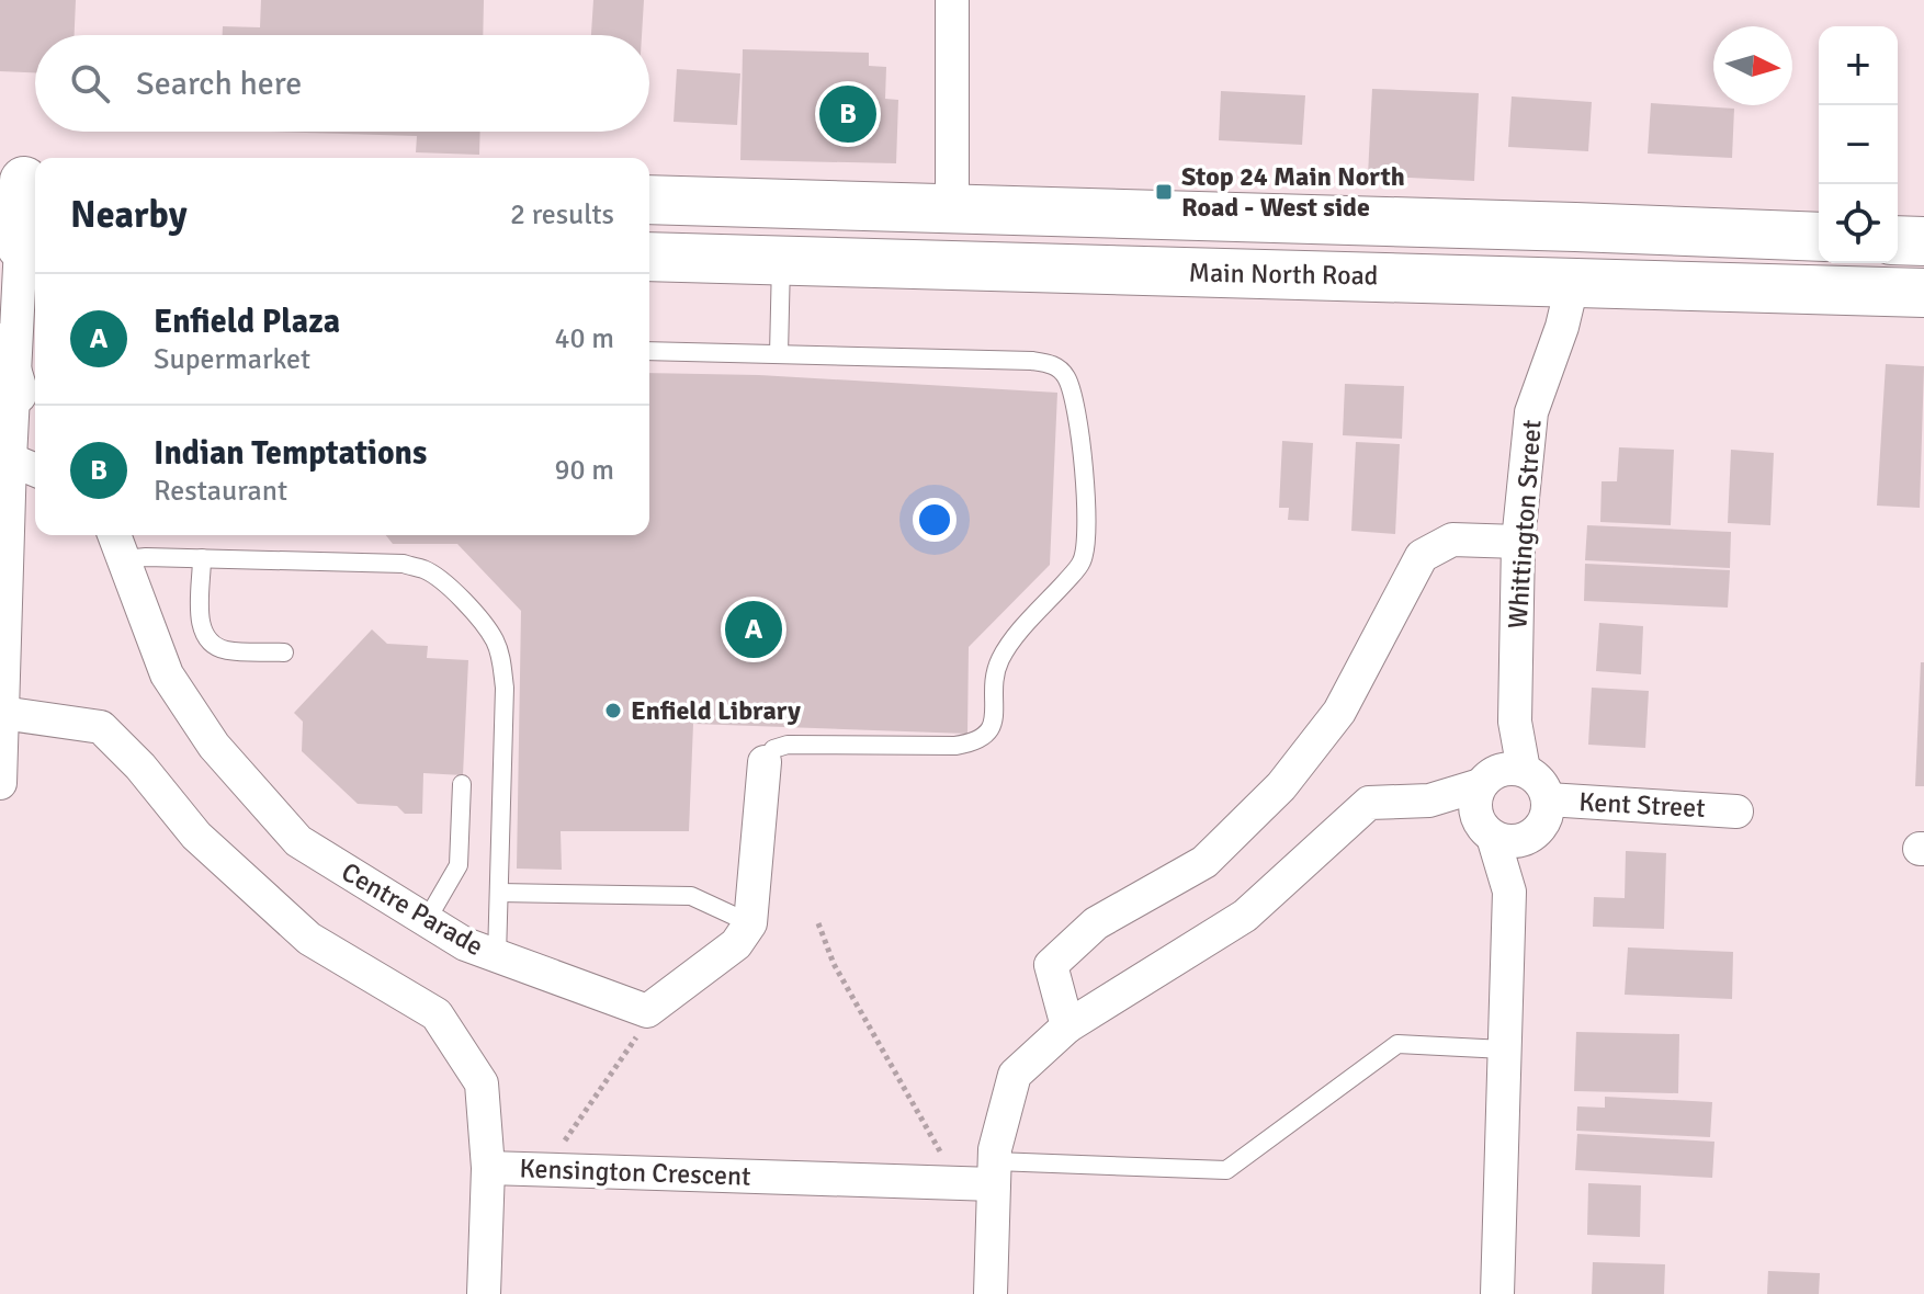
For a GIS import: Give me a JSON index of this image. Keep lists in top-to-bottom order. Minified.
{"streets":{"highway":["Main North Road"],"street":["Whittington Street","Kent Street","Centre Parade","Kensington Crescent"]},"crossings":[["Main North Road","Whittington Street"]],"places":{"transit":["Stop 24 Main North Road - West side"],"other":["Enfield Library"]},"north":"right","page":{"map_buttons":["+","−"],"search":"Search here","pins":["B","A"],"heading":["Nearby","2 results"],"list":[{"mark":"A","name":"Enfield Plaza","note":"Supermarket","value":"40 m"},{"mark":"B","name":"Indian Temptations","note":"Restaurant","value":"90 m"}]}}
